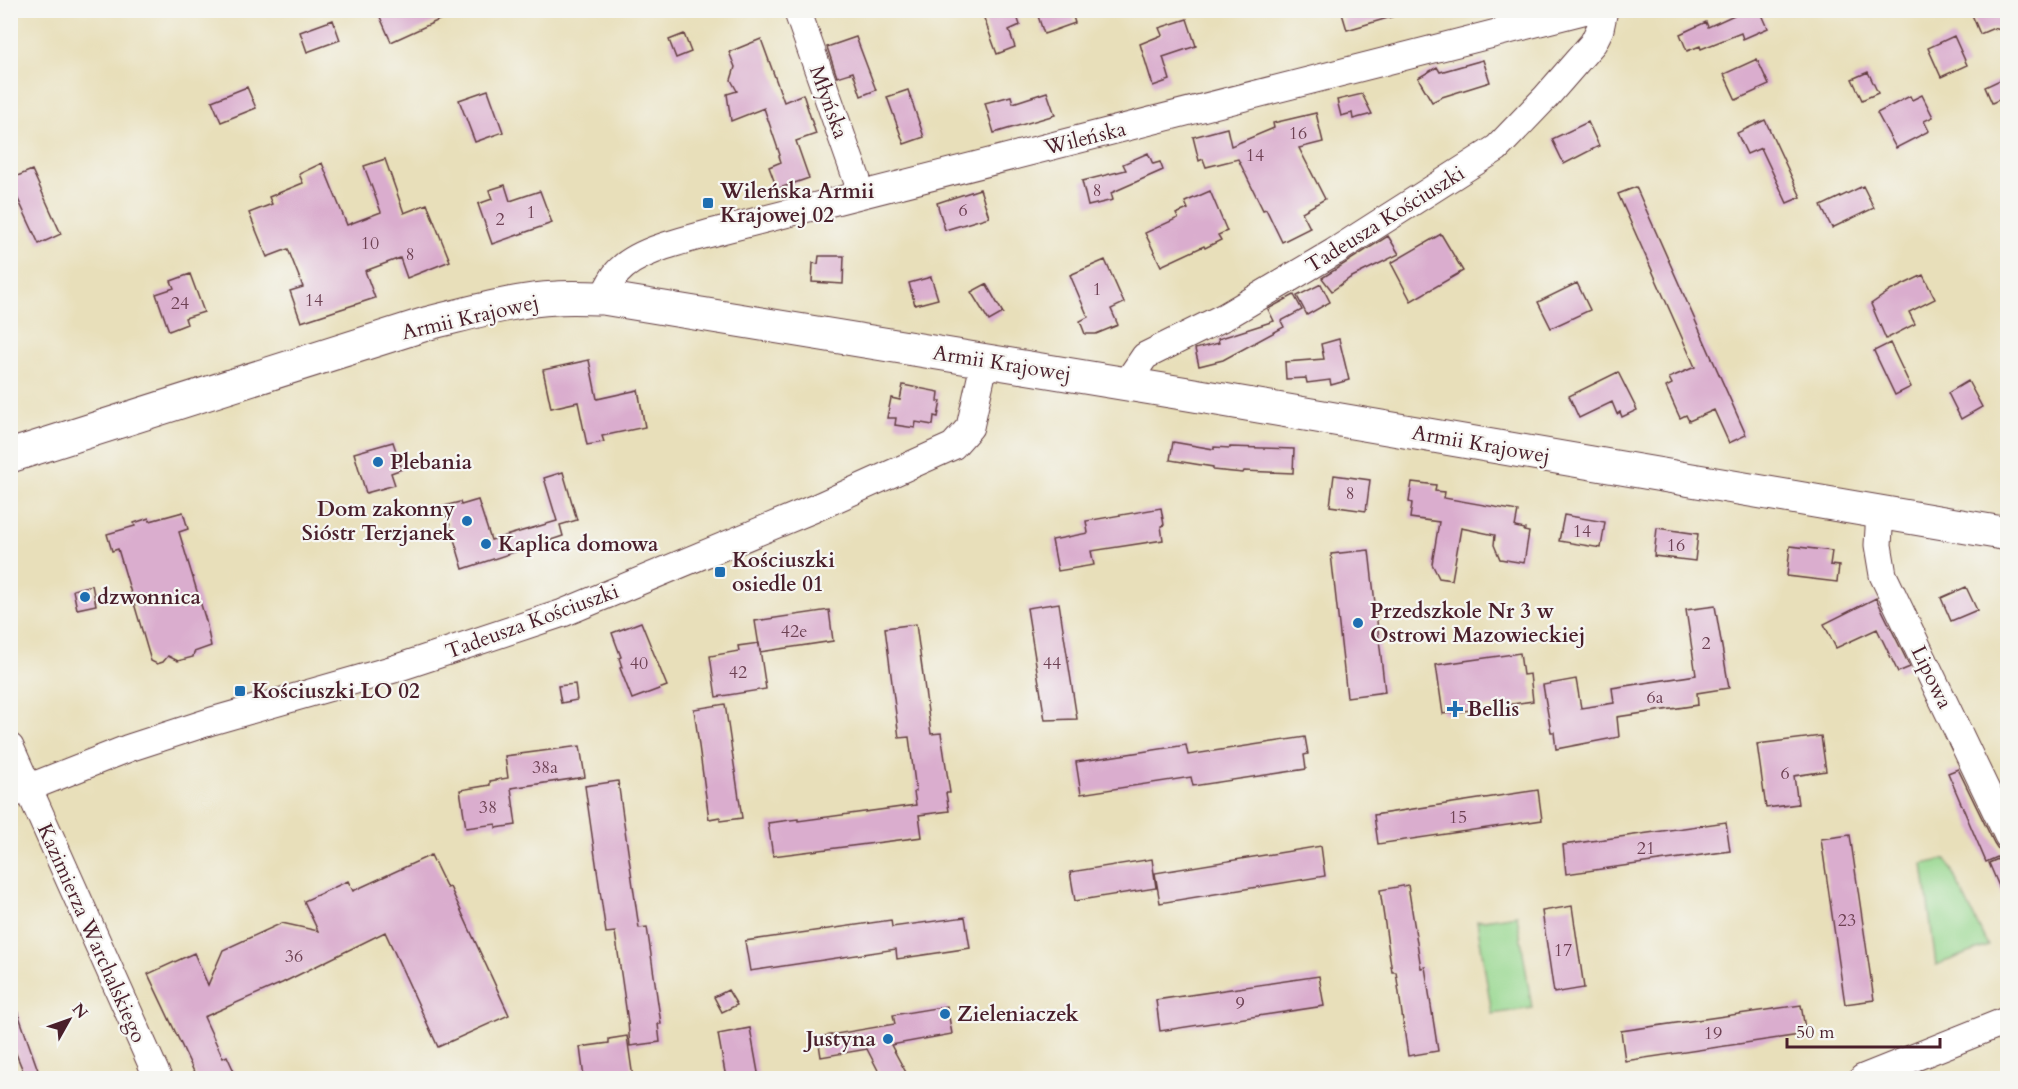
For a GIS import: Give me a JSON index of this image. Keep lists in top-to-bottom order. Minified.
{"streets":{"main road":["Armii Krajowej"],"street":["Młyńska","Wileńska","Tadeusza Kościuszki","Lipowa","Kazimierza Warchalskiego"]},"crossings":[["Młyńska","Wileńska"],["Wileńska","Armii Krajowej"],["Tadeusza Kościuszki","Armii Krajowej"],["Tadeusza Kościuszki","Kazimierza Warchalskiego"],["Armii Krajowej","Lipowa"]],"places":{"transit":["Wileńska Armii Krajowej 02","Kościuszki osiedle 01","Kościuszki LO 02"],"other":["Plebania","Dom zakonny Sióstr Terzjanek","Kaplica domowa","dzwonnica","Przedszkole Nr 3 w Ostrowi Mazowieckiej","Zieleniaczek","Justyna"],"health":["Bellis"]},"house_numbers":["16","14","8","6","1","2","10","8","1","14","24","8","14","16","42e","2","40","44","42","6a","38a","6","38","15","21","23","17","36","9","19"],"scale_bar":"50 m","north":"top right"}
